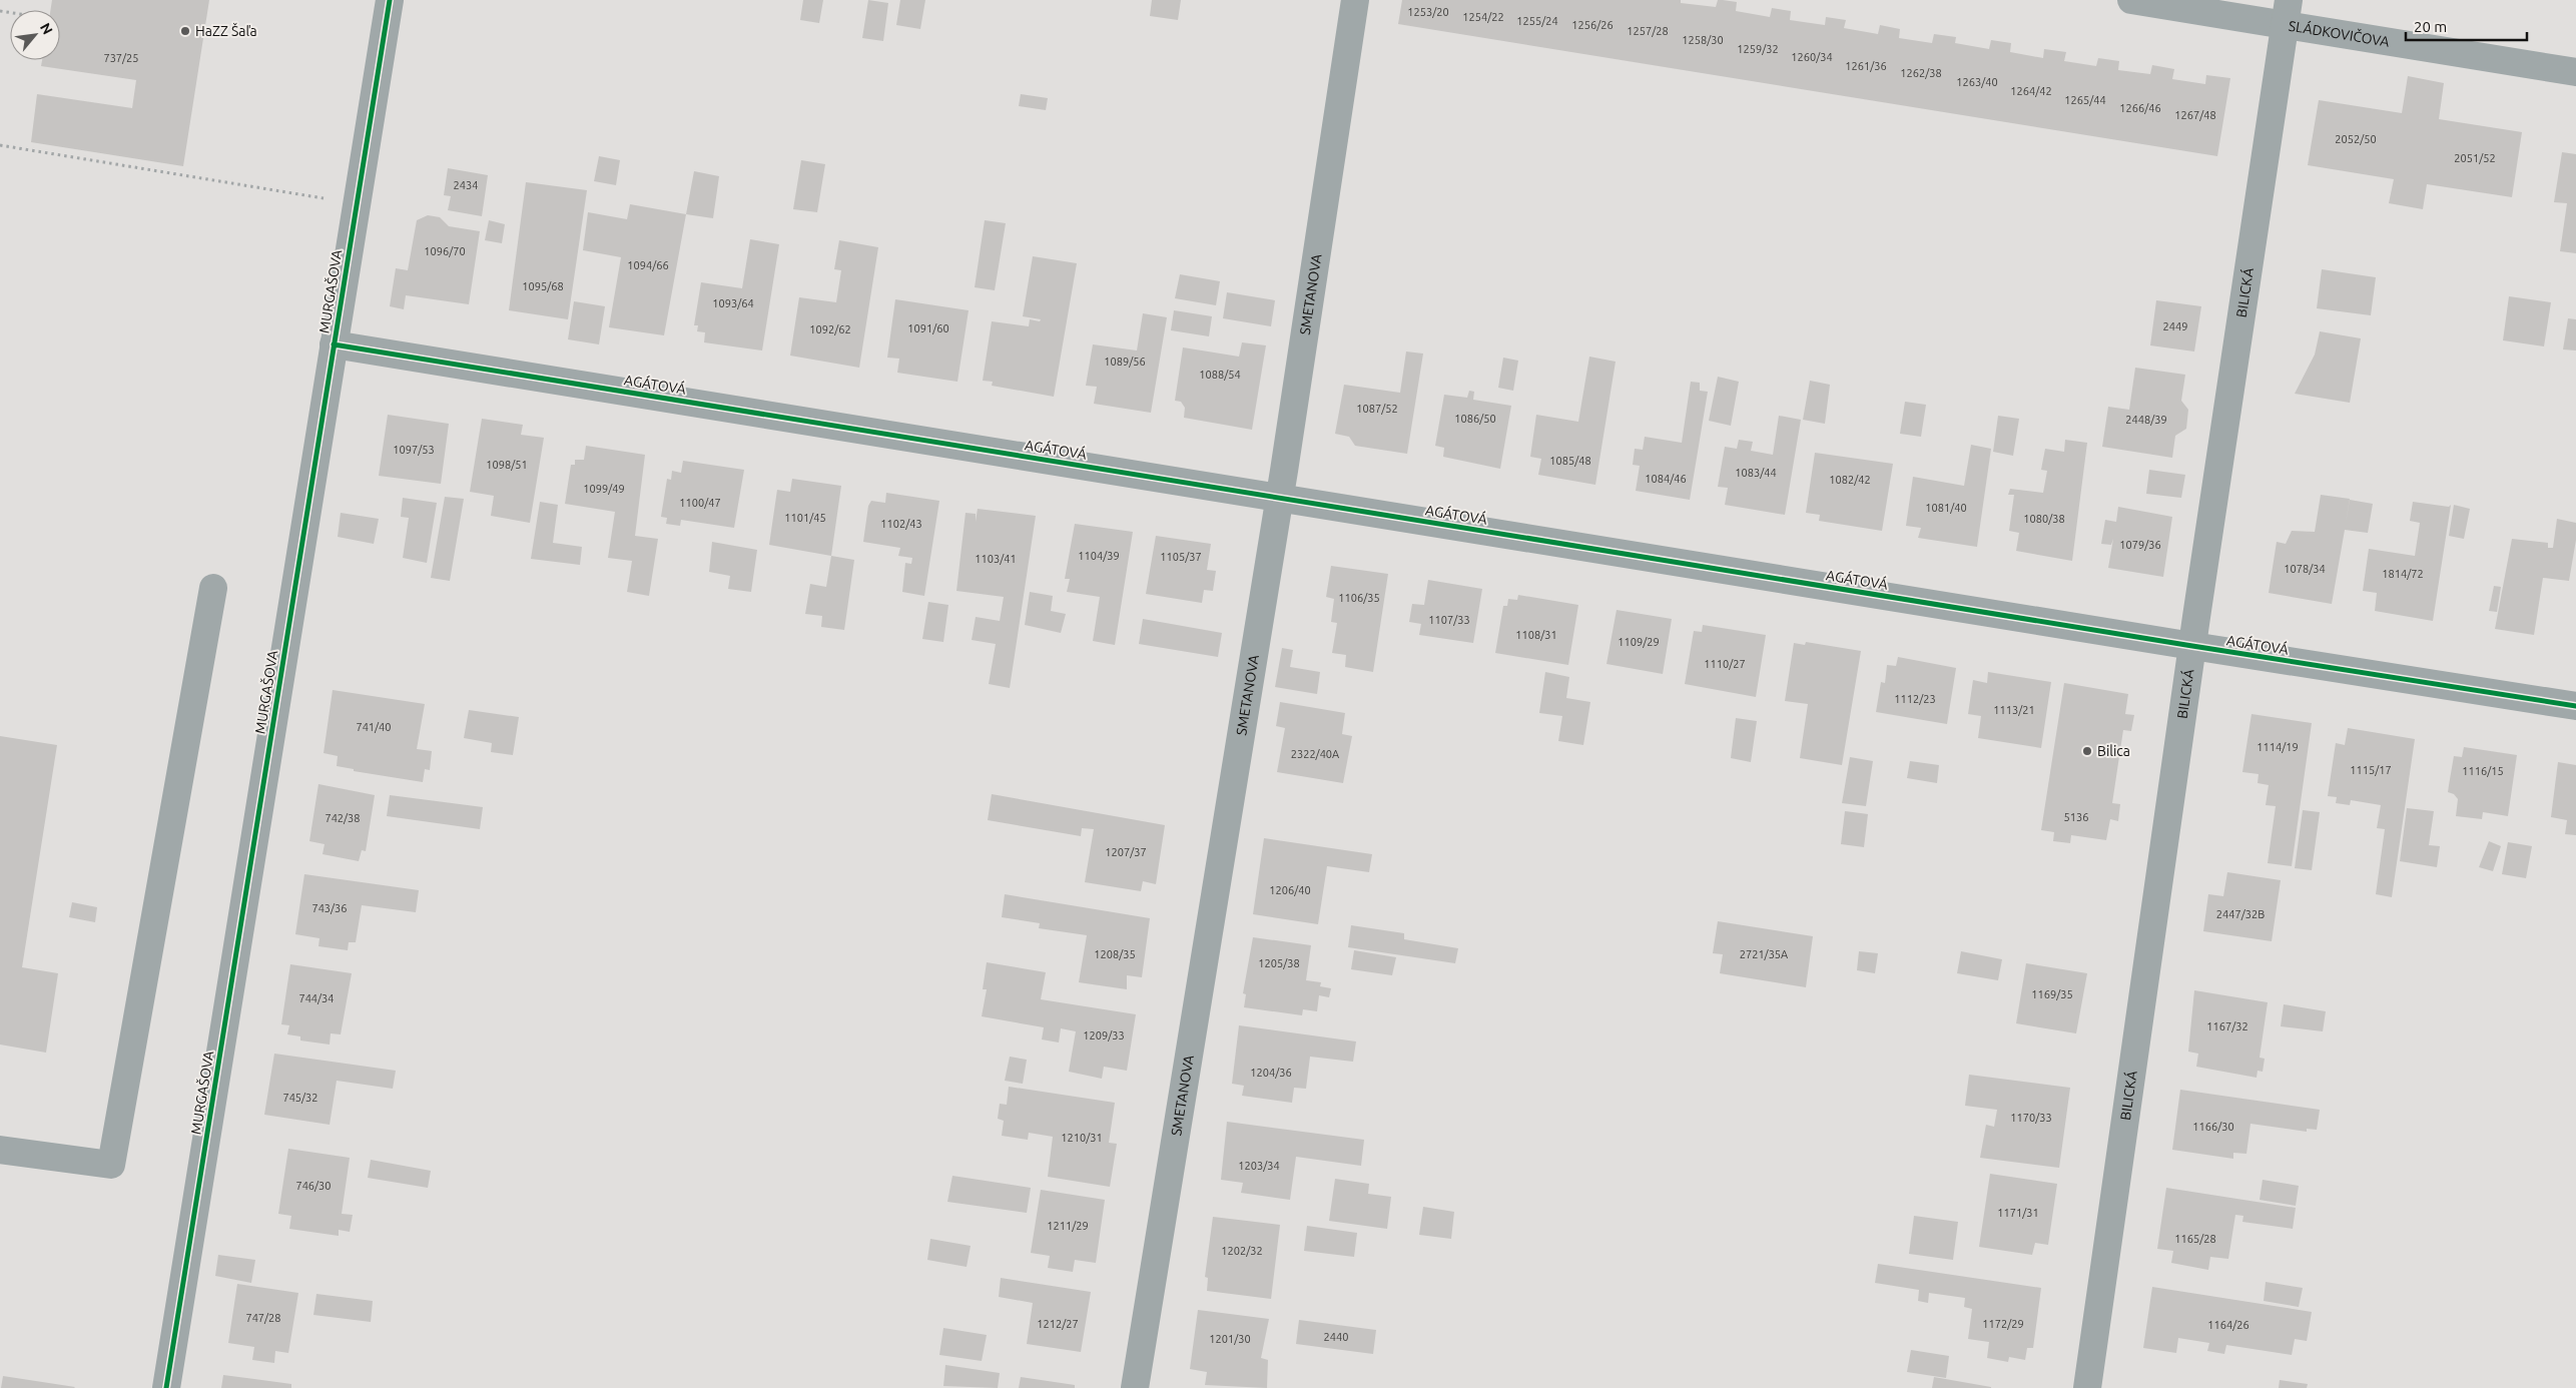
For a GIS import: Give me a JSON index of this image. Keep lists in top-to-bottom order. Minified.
{"streets":{"street":["SLÁDKOVIČOVA","MURGAŠOVA","BILICKÁ","SMETANOVA","AGÁTOVÁ"]},"crossings":[["SLÁDKOVIČOVA","BILICKÁ"],["MURGAŠOVA","AGÁTOVÁ"],["BILICKÁ","AGÁTOVÁ"],["SMETANOVA","AGÁTOVÁ"]],"places":["HaZZ Šaľa","Bilica"],"house_numbers":["1253/20","1254/22","1255/24","1256/26","1257/28","1258/30","1259/32","1260/34","737/25","1261/36","1262/38","1263/40","1264/42","1265/44","1266/46","1267/48","2052/50","2051/52","2434","1096/70","1094/66","1095/68","1093/64","2449","1091/60","1092/62","1089/56","1088/54","1087/52","1086/50","2448/39","1097/53","1085/48","1098/51","1083/44","1084/46","1082/42","1099/49","1100/47","1081/40","1101/45","1080/38","1102/43","1079/36","1104/39","1105/37","1103/41","1078/34","1814/72","1106/35","1107/33","1108/31","1109/29","1110/27","1112/23","1113/21","741/40","1114/19","2322/40A","1115/17","1116/15","5136","742/38","1207/37","1206/40","743/36","2447/32B","1208/35","2721/35A","1205/38","1169/35","744/34","1167/32","1209/33","1204/36","745/32","1170/33","1166/30","1210/31","1203/34","746/30","1171/31","1211/29","1165/28","1202/32","747/28","1212/27","1172/29","1164/26","2440","1201/30"],"scale_bar":"20 m","north":"top right"}
